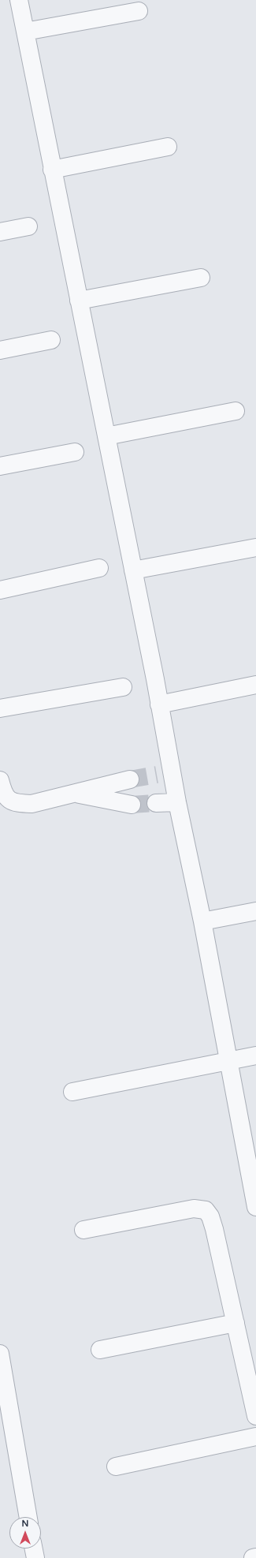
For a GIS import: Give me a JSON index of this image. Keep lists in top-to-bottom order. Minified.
{"north":"top"}
